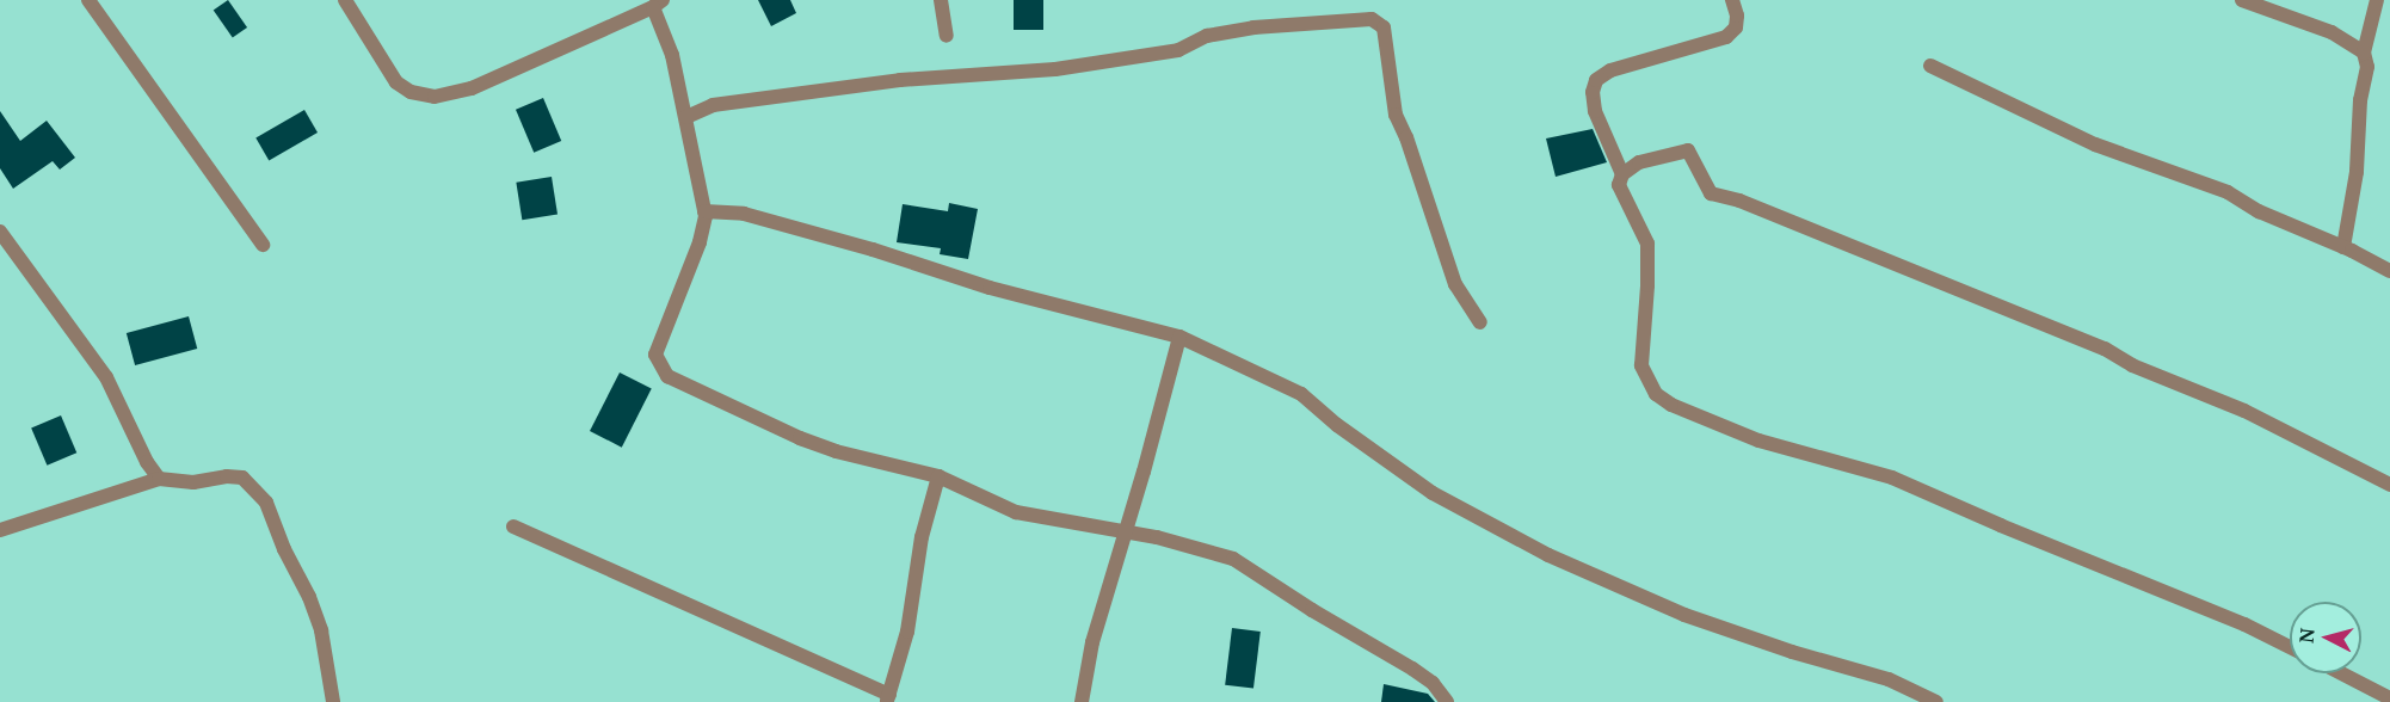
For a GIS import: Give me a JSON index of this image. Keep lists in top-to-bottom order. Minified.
{"north":"left"}
